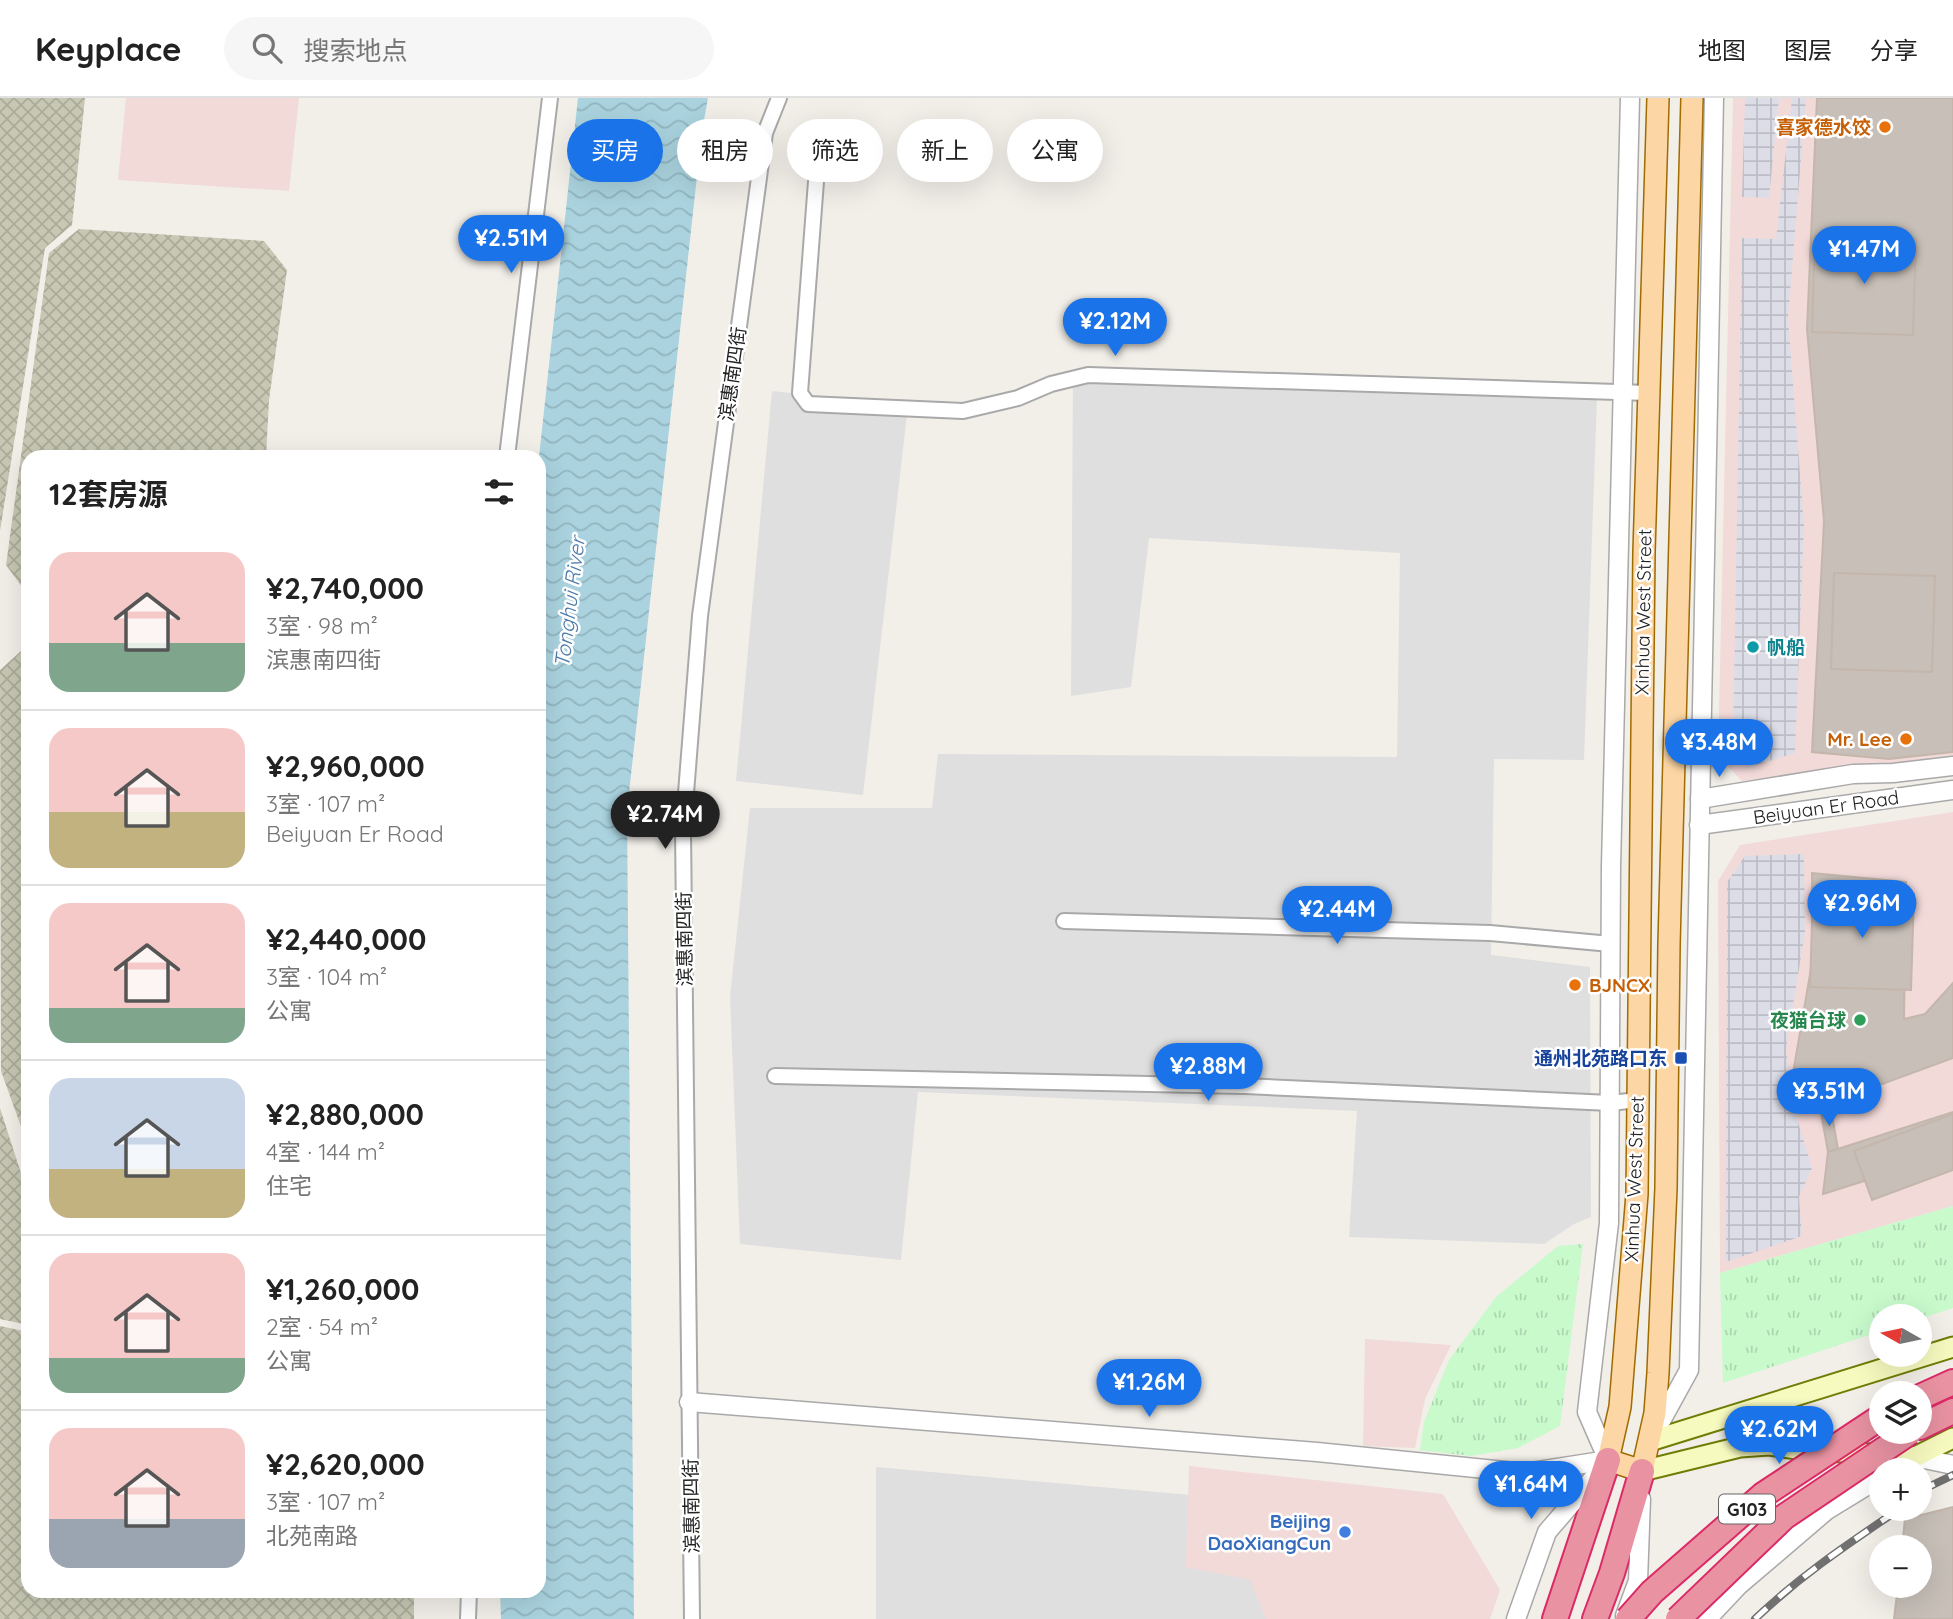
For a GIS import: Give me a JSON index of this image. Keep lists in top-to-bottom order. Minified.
{"streets":{"highway":["G103"],"main road":["Xinhua West Street"],"street":["滨惠南四街","Beiyuan Er Road"]},"water":["Tonghui River"],"places":{"other":["喜家德水饺","帆船","Mr. Lee","BJNCX","夜猫台球","Beijing DaoXiangCun"],"transit":["通州北苑路口东"]},"north":"left","page":{"header":"Keyplace","search":"搜索地点","nav":["地图","图层","分享"],"chip":["买房","租房","筛选","新上","公寓"],"price":["¥2.51M","¥1.47M","¥2.12M","¥3.48M","¥2.74M","¥2.96M","¥2.44M","¥2.88M","¥3.51M","¥1.26M","¥2.62M","¥1.64M"],"heading":"12套房源","list":[{"name":"¥2,740,000","note":"3室 · 98 m² · 滨惠南四街"},{"name":"¥2,960,000","note":"3室 · 107 m² · Beiyuan Er Road"},{"name":"¥2,440,000","note":"3室 · 104 m² · 公寓"},{"name":"¥2,880,000","note":"4室 · 144 m² · 住宅"},{"name":"¥1,260,000","note":"2室 · 54 m² · 公寓"},{"name":"¥2,620,000","note":"3室 · 107 m² · 北苑南路"}],"map_buttons":["+","−"]}}
